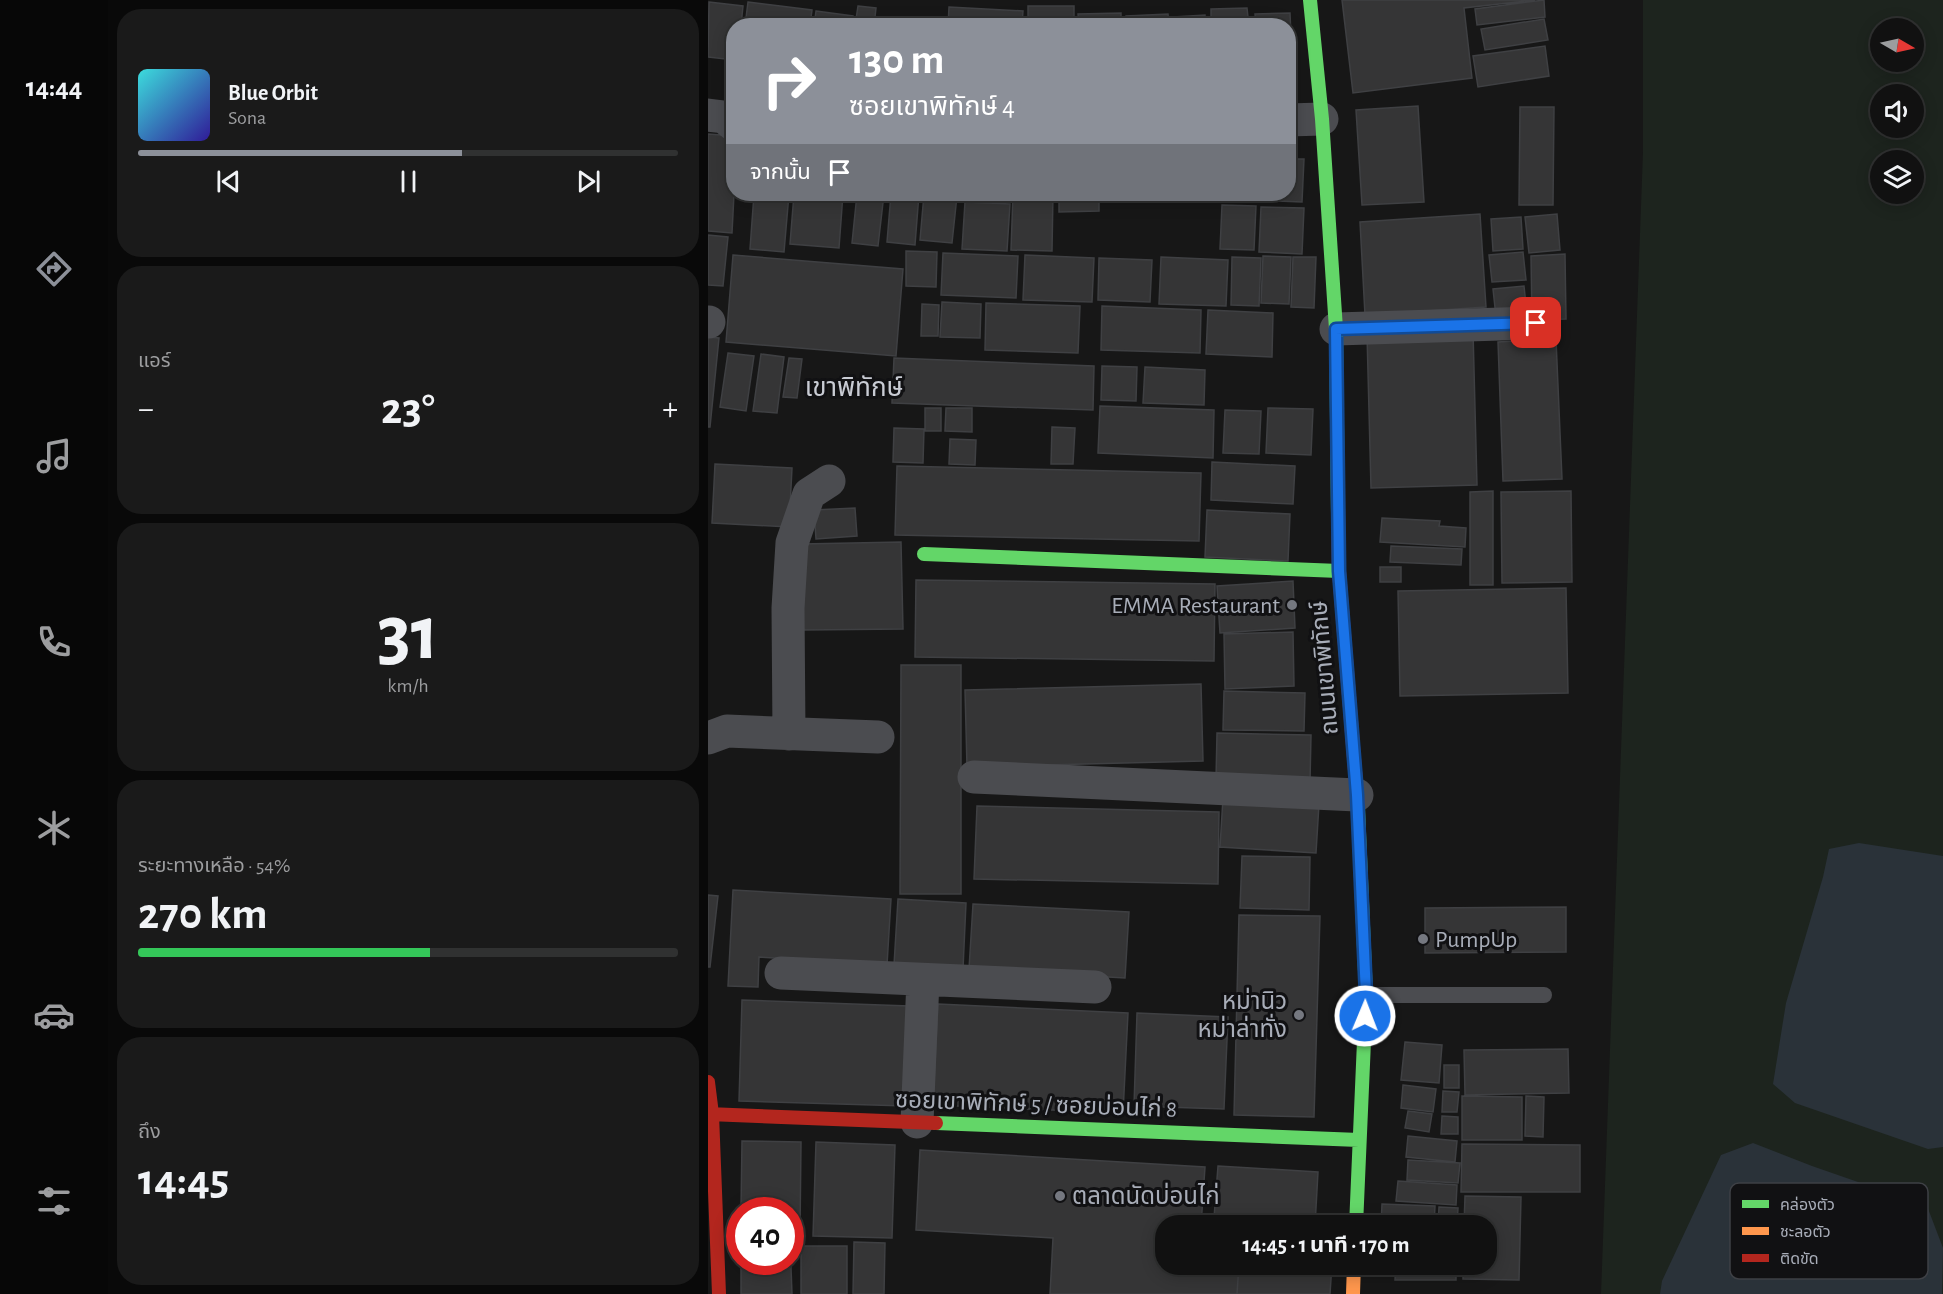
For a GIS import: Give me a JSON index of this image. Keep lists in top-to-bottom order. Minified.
{"streets":{"street":["ถนนเขาพิทักษ์","ซอยเขาพิทักษ์ 5 / ซอยบ่อนไก่ 8"]},"crossings":[["ถนนเขาพิทักษ์","ซอยเขาพิทักษ์ 5 / ซอยบ่อนไก่ 8"]],"districts":["เขาพิทักษ์"],"places":["EMMA Restaurant","PumpUp","หม่านิว หม่าล่าทั่ง","ตลาดนัดบ่อนไก่"],"legend":["คล่องตัว","ชะลอตัว","ติดขัด"],"north":"right","page":{"tabs":"14:44","turn":["130 m","ซอยเขาพิทักษ์ 4"],"song":["Blue Orbit","Sona"],"then":"จากนั้น","tile":["แอร์",["31","km/h"],["ระยะทางเหลือ · 54%","270 km"],["ถึง","14:45"]],"heat":["−","23°","+"],"limit":"40","trip":"14:45 · 1 นาที · 170 m"}}
